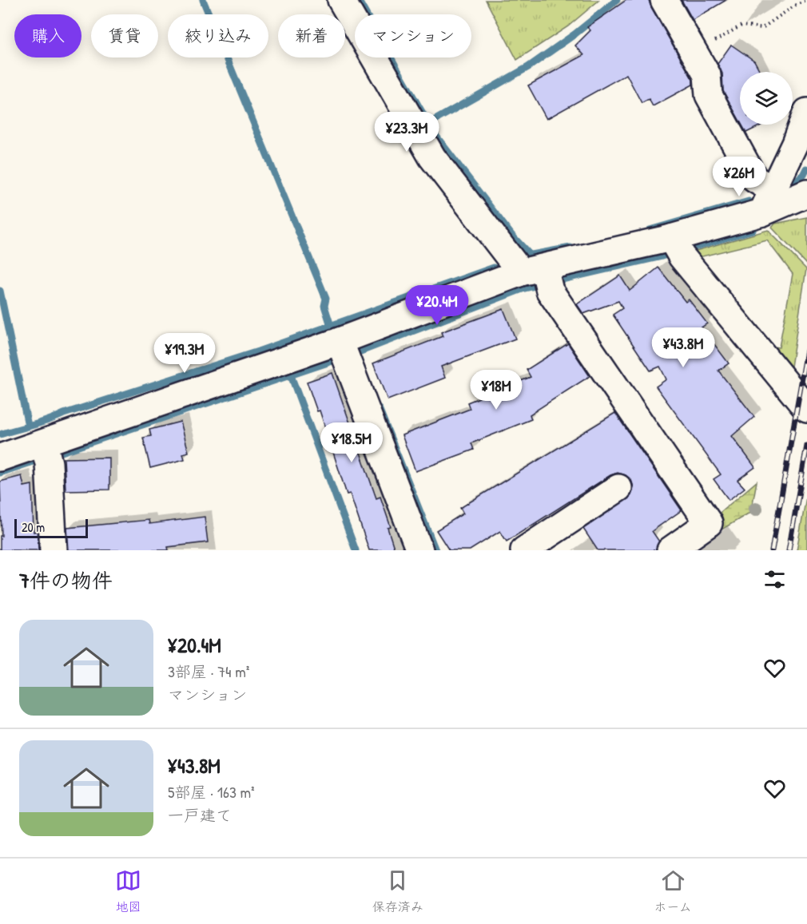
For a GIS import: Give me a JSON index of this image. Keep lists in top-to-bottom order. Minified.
{"scale_bar":"20 m","page":{"chip":["購入","賃貸","絞り込み","新着","マンション"],"price":["¥23.3M","¥26M","¥20.4M","¥43.8M","¥19.3M","¥18M","¥18.5M"],"scale":"20 m","heading":"7件の物件","list":[{"name":"¥20.4M","note":"3部屋 · 74 m² · マンション"},{"name":"¥43.8M","note":"5部屋 · 163 m² · 一戸建て"}],"tabs":["地図","保存済み","ホーム"]}}
